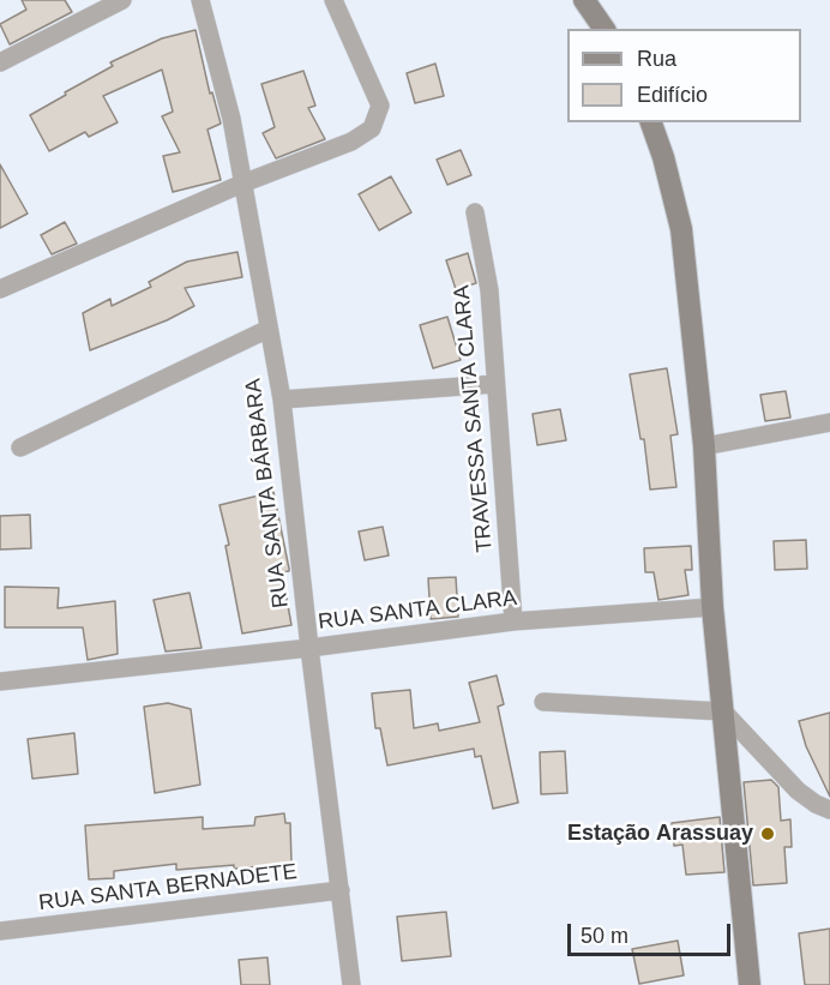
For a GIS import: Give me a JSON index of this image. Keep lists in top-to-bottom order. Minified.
{"streets":{"street":["TRAVESSA SANTA CLARA","RUA SANTA BÁRBARA","RUA SANTA CLARA","RUA SANTA BERNADETE"]},"crossings":[["TRAVESSA SANTA CLARA","RUA SANTA CLARA"],["RUA SANTA BÁRBARA","RUA SANTA CLARA"],["RUA SANTA BÁRBARA","RUA SANTA BERNADETE"]],"places":["Estação Arassuay"],"legend":["Rua","Edifício"],"scale_bar":"50 m"}
